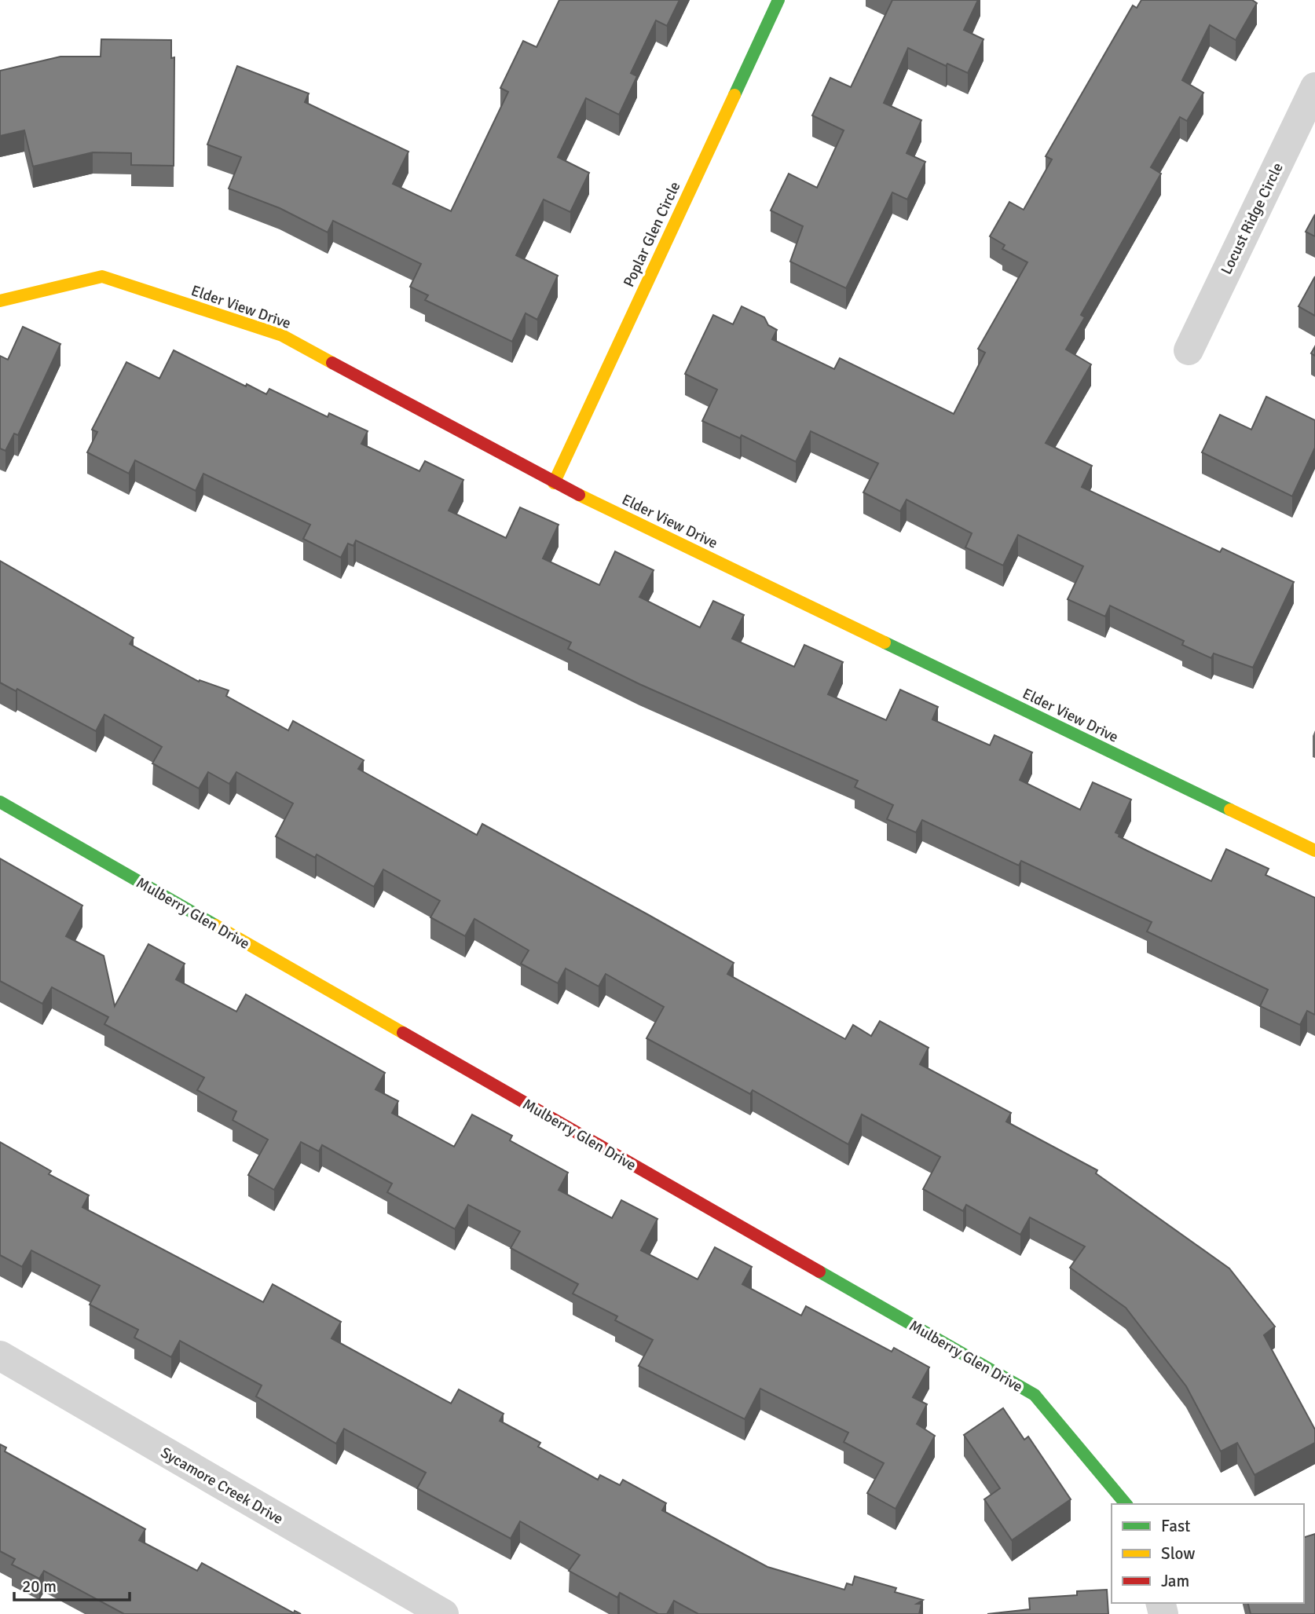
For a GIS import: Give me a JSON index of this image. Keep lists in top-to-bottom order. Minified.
{"streets":{"street":["Locust Ridge Circle","Poplar Glen Circle","Elder View Drive","Mulberry Glen Drive","Sycamore Creek Drive"]},"crossings":[["Poplar Glen Circle","Elder View Drive"]],"legend":["Fast","Slow","Jam"],"scale_bar":"20 m"}
